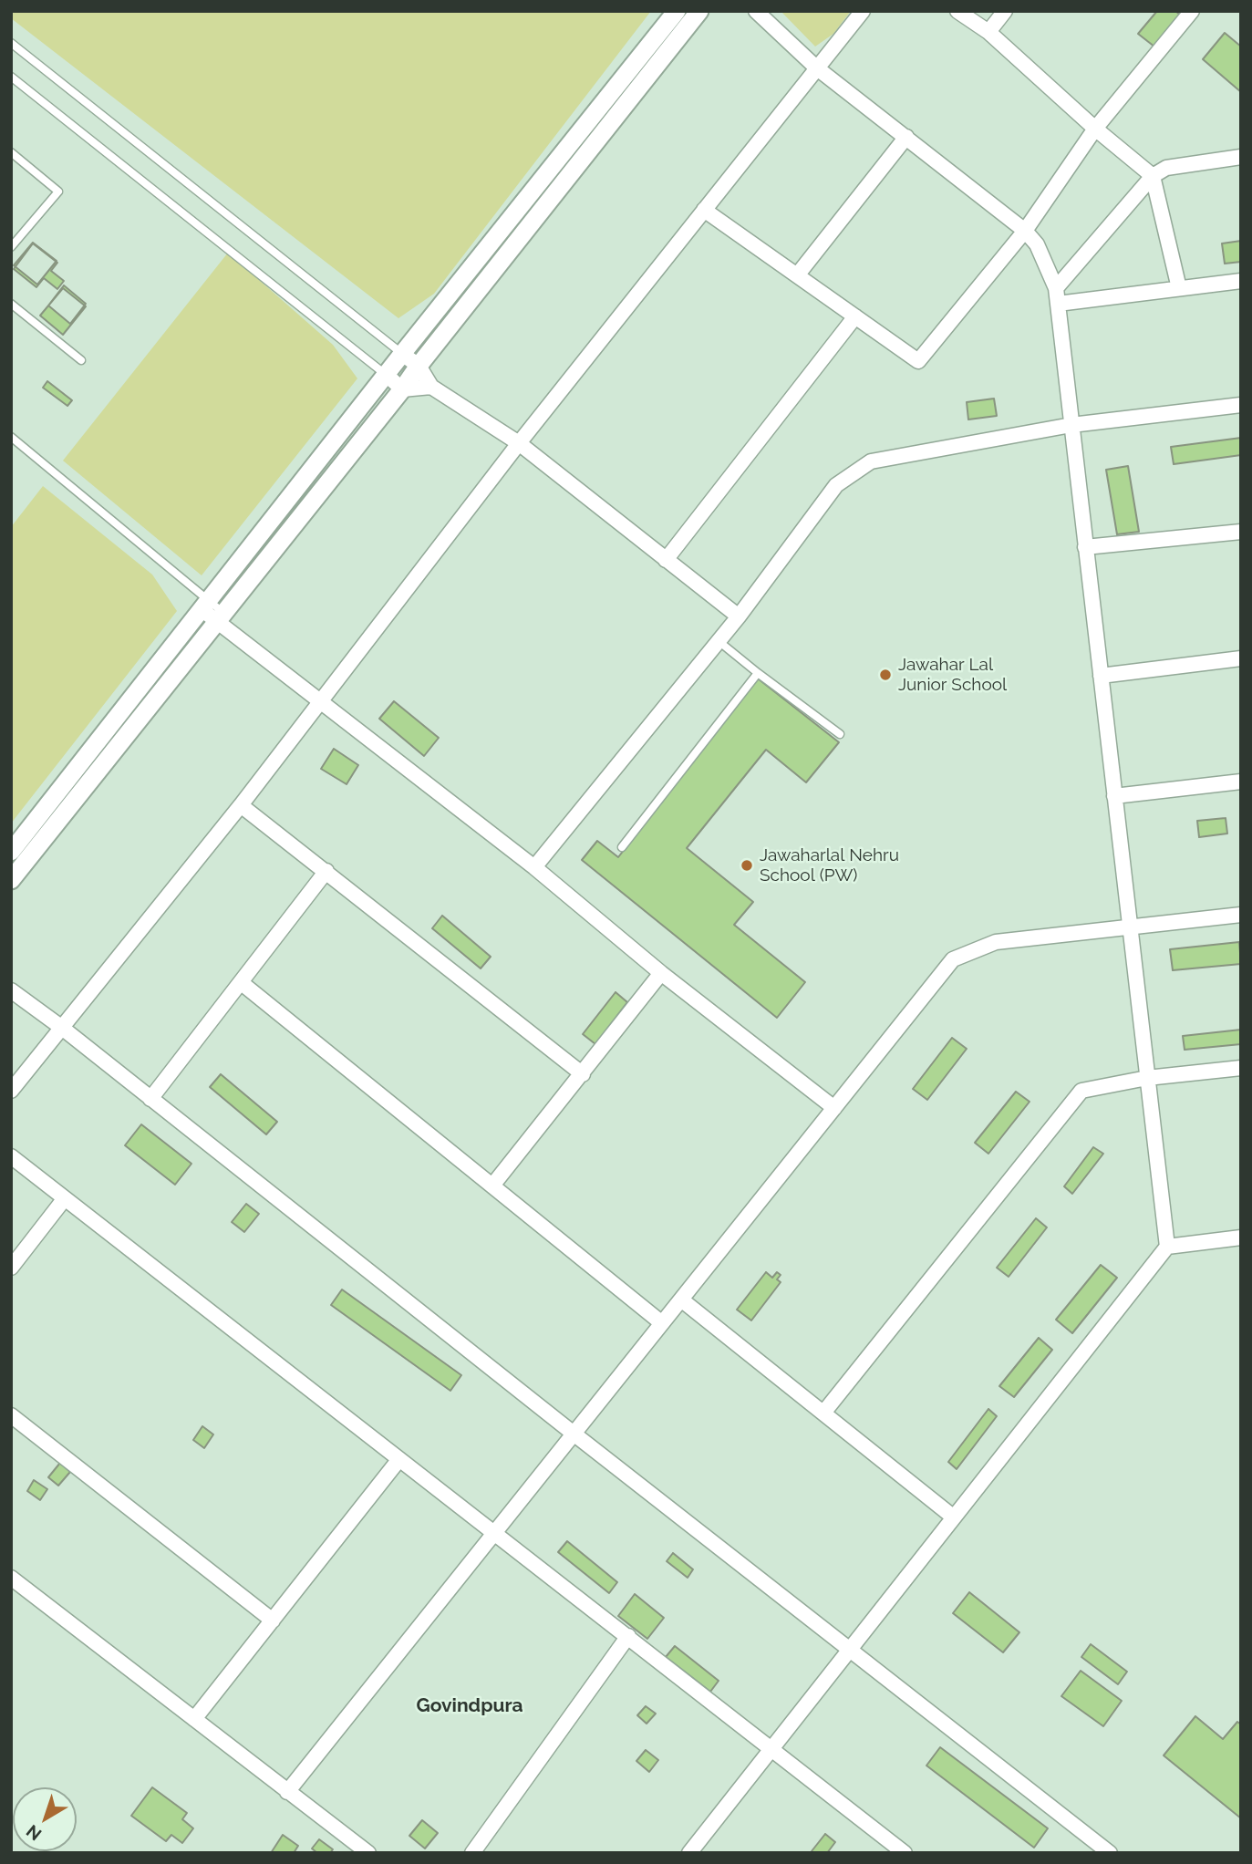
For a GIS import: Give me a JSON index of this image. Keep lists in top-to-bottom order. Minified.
{"districts":["Govindpura"],"places":["Jawahar Lal Junior School","Jawaharlal Nehru School (PW)"],"north":"bottom left"}
